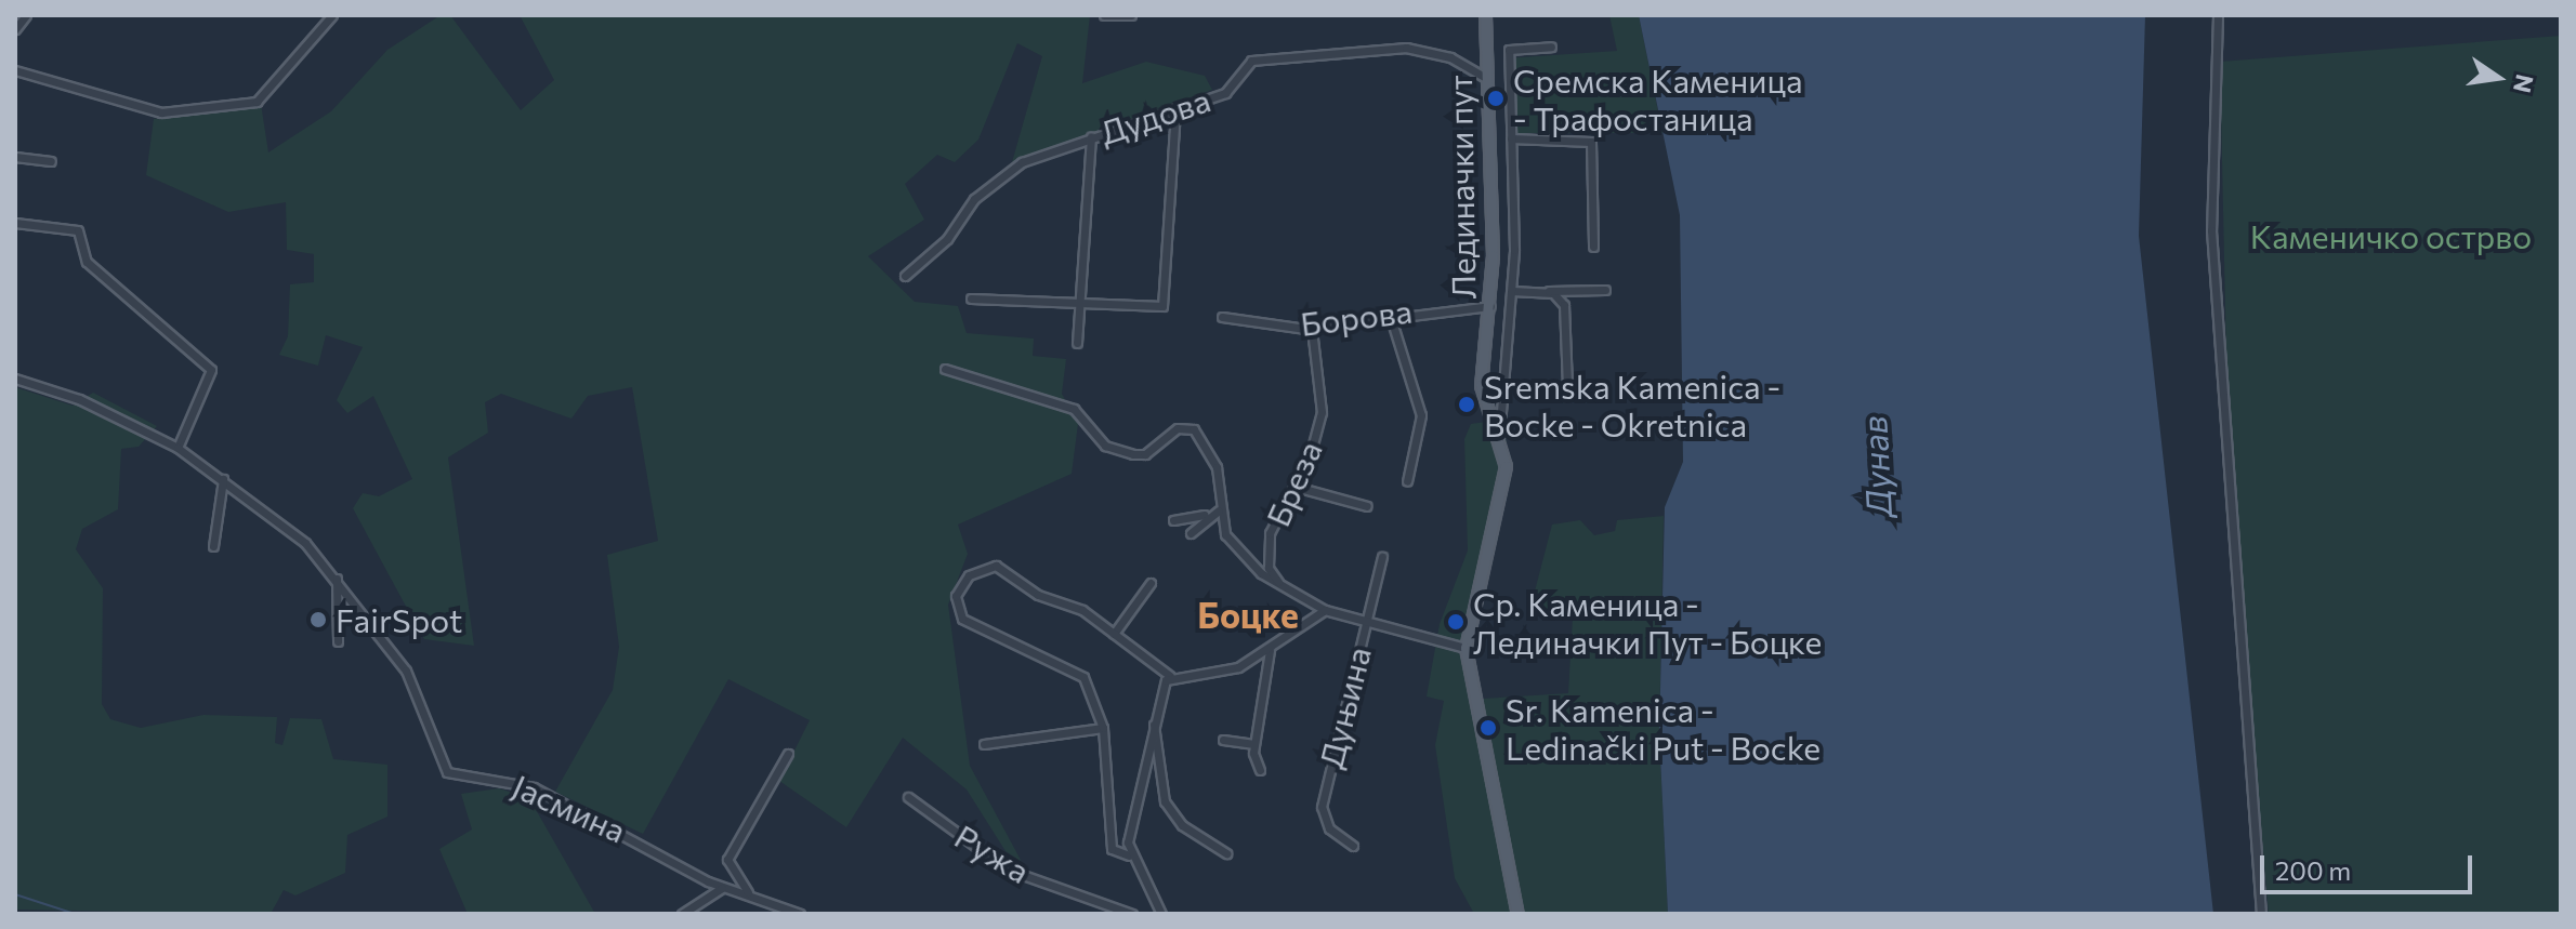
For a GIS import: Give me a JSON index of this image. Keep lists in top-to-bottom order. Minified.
{"streets":{"main road":["Лединачки пут"],"street":["Дудова","Борова","Бреза","Дуњина","Јасмина","Ружа"]},"crossings":[["Дудова","Лединачки пут"],["Лединачки пут","Борова"],["Борова","Бреза"]],"districts":["Боцке"],"water":["Дунав"],"parks":["Каменичко острво"],"places":["Сремска Каменица - Трафостаница","Sremska Kamenica - Bocke - Okretnica","FairSpot","Ср. Каменица - Лединачки Пут - Боцке","Sr. Kamenica - Ledinački Put - Bocke"],"scale_bar":"200 m","north":"right"}
